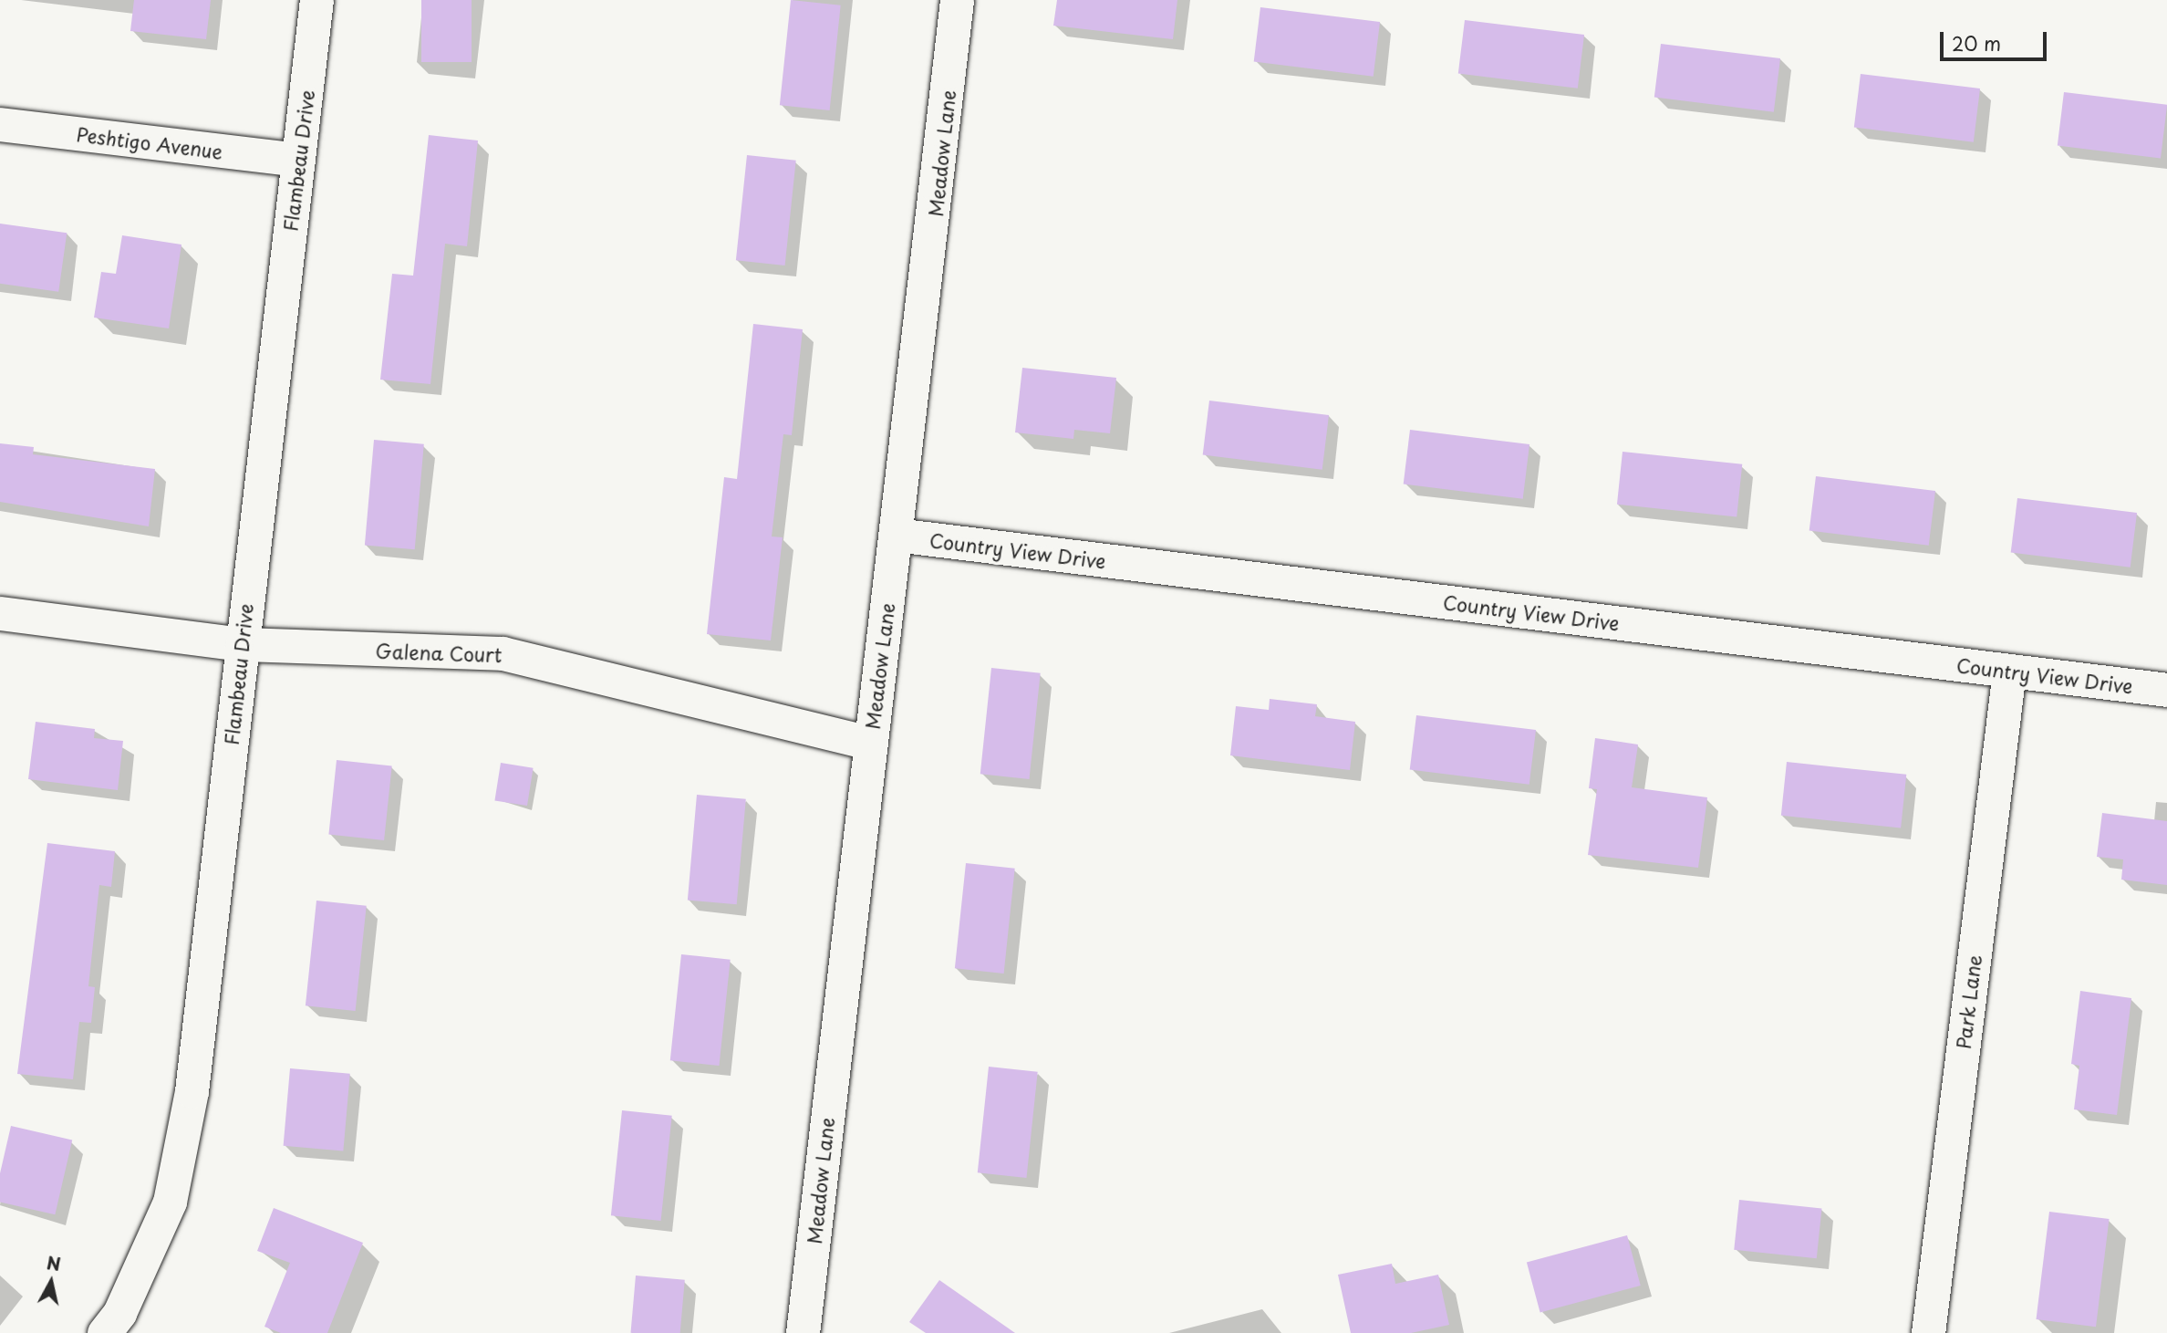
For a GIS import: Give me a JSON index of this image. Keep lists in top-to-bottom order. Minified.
{"streets":{"street":["Peshtigo Avenue","Meadow Lane","Flambeau Drive","Country View Drive","Galena Court","Park Lane"]},"crossings":[["Peshtigo Avenue","Flambeau Drive"],["Meadow Lane","Country View Drive"],["Meadow Lane","Galena Court"],["Flambeau Drive","Galena Court"],["Country View Drive","Park Lane"]],"scale_bar":"20 m","north":"top"}
